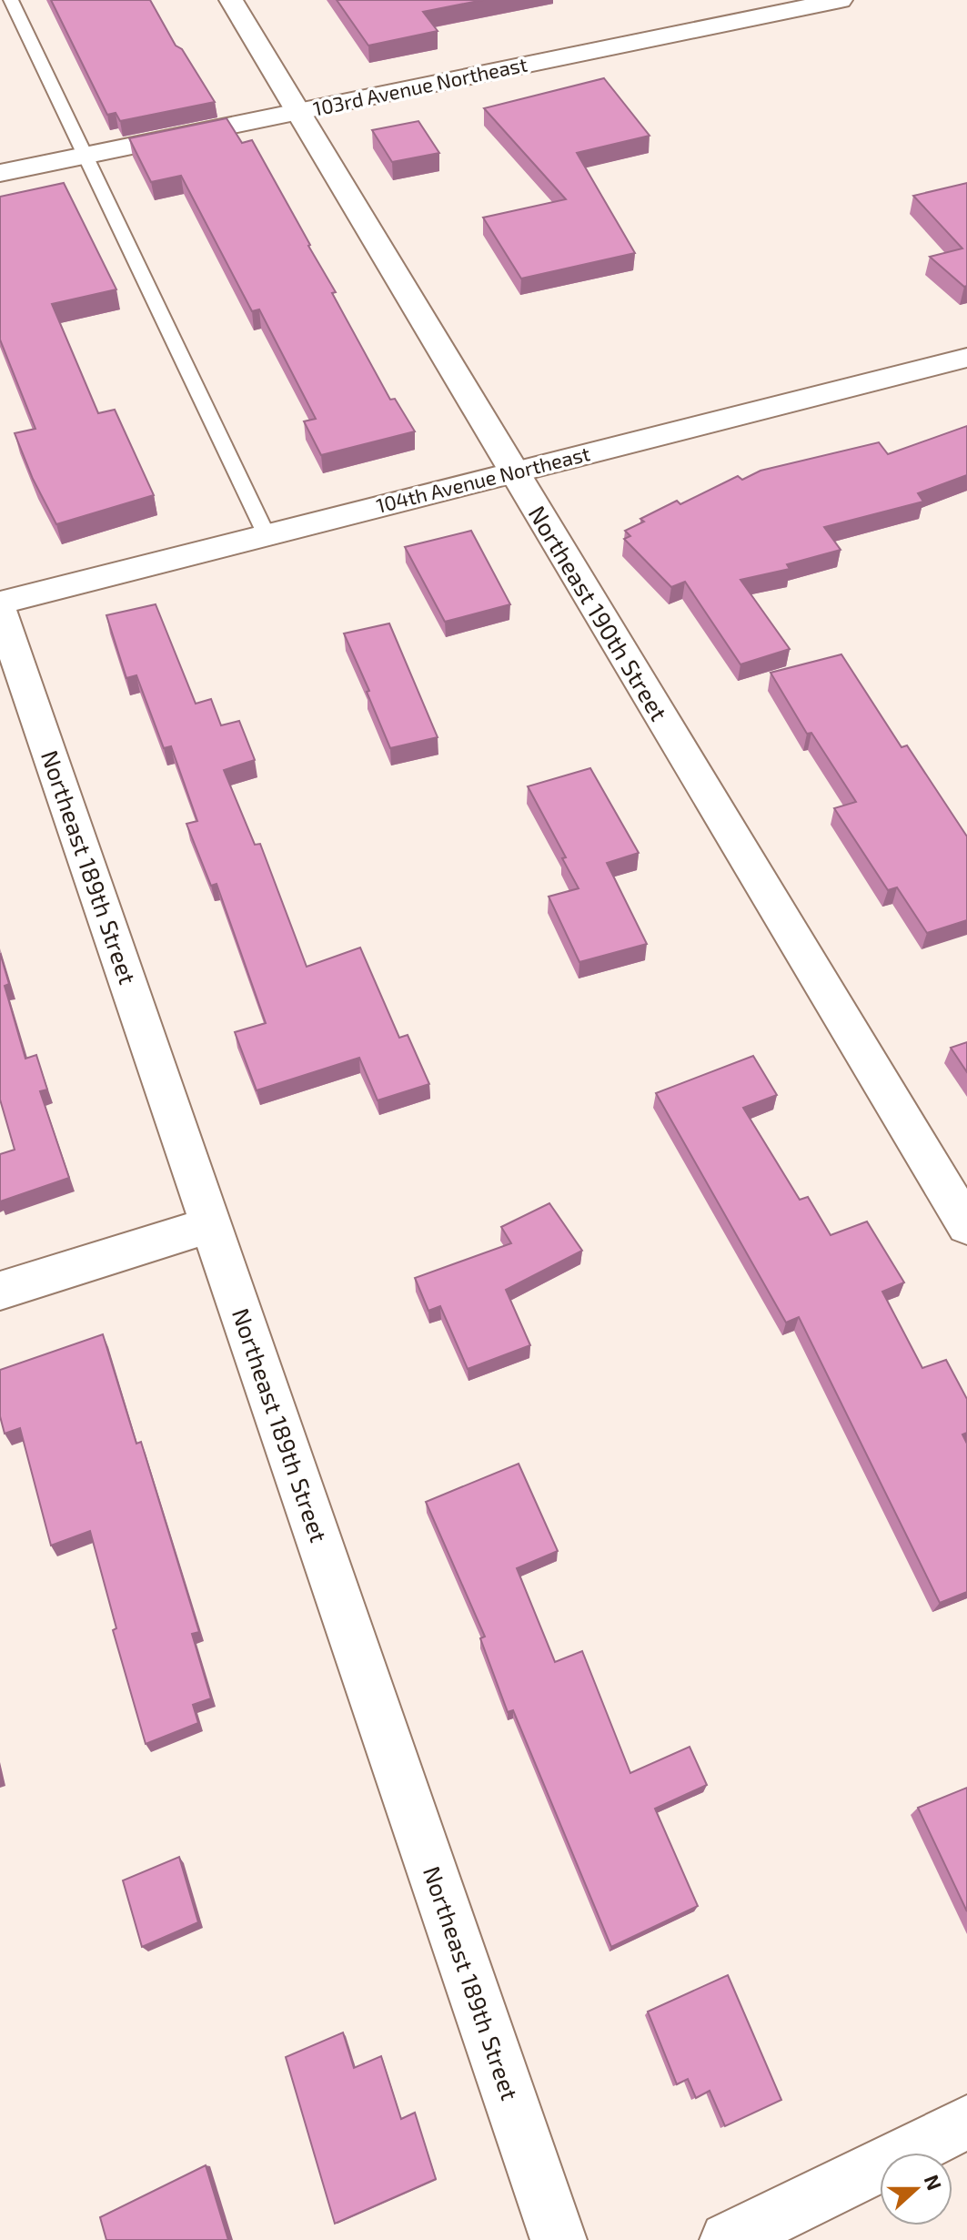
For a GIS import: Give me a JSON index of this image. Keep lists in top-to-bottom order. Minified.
{"streets":{"street":["103rd Avenue Northeast","104th Avenue Northeast","Northeast 190th Street","Northeast 189th Street"]},"crossings":[["103rd Avenue Northeast","Northeast 190th Street"],["104th Avenue Northeast","Northeast 190th Street"]],"north":"right"}
